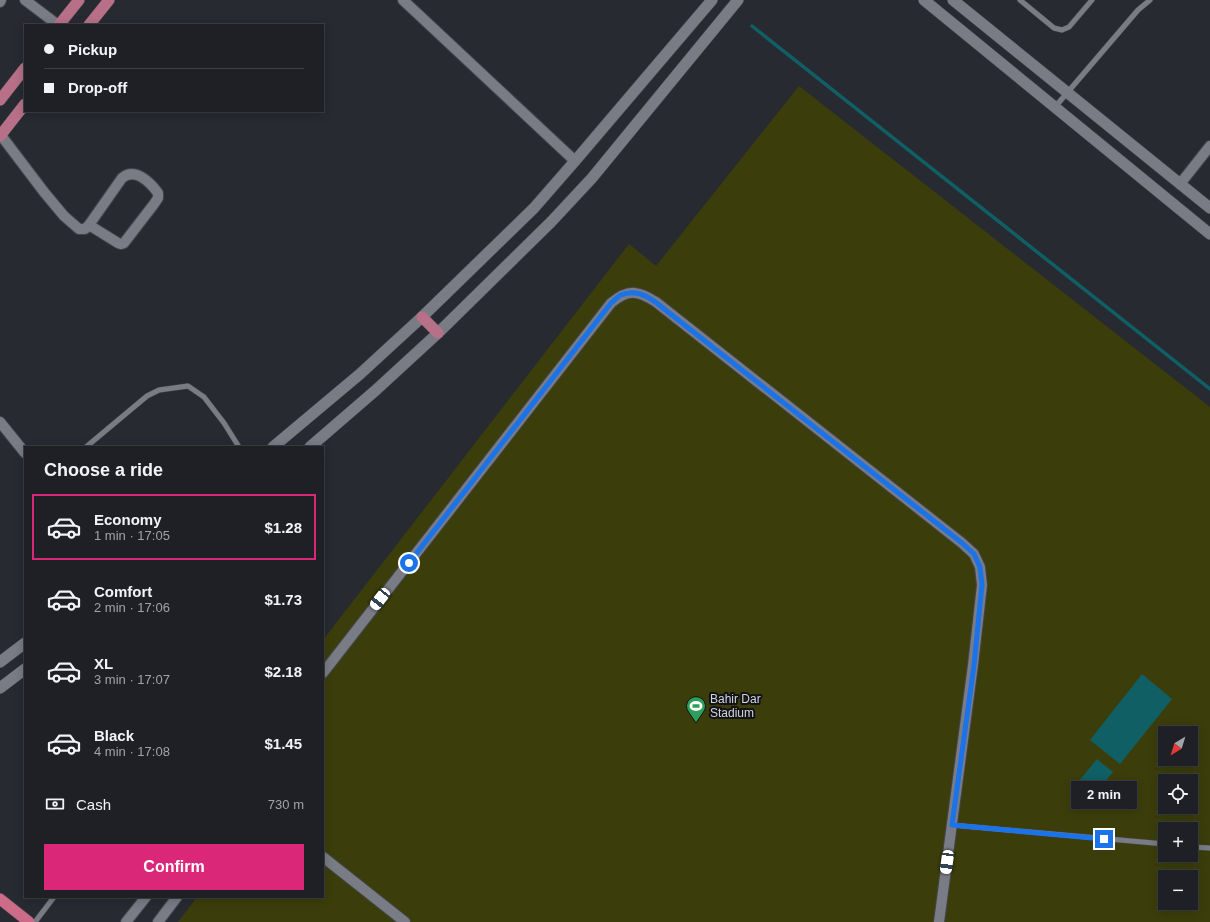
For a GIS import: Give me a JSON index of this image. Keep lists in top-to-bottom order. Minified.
{"places":{"sports":["Bahir Dar Stadium"]},"north":"bottom left","page":{"banner":["Pickup","Drop-off"],"heading":"Choose a ride","list":[{"name":"Economy","note":"1 min · 17:05","value":"$1.28"},{"name":"Comfort","note":"2 min · 17:06","value":"$1.73"},{"name":"XL","note":"3 min · 17:07","value":"$2.18"},{"name":"Black","note":"4 min · 17:08","value":"$1.45"}],"map_buttons":["+","−"],"bubble":"2 min","pay":["Cash","730 m"],"buttons":"Confirm"}}
